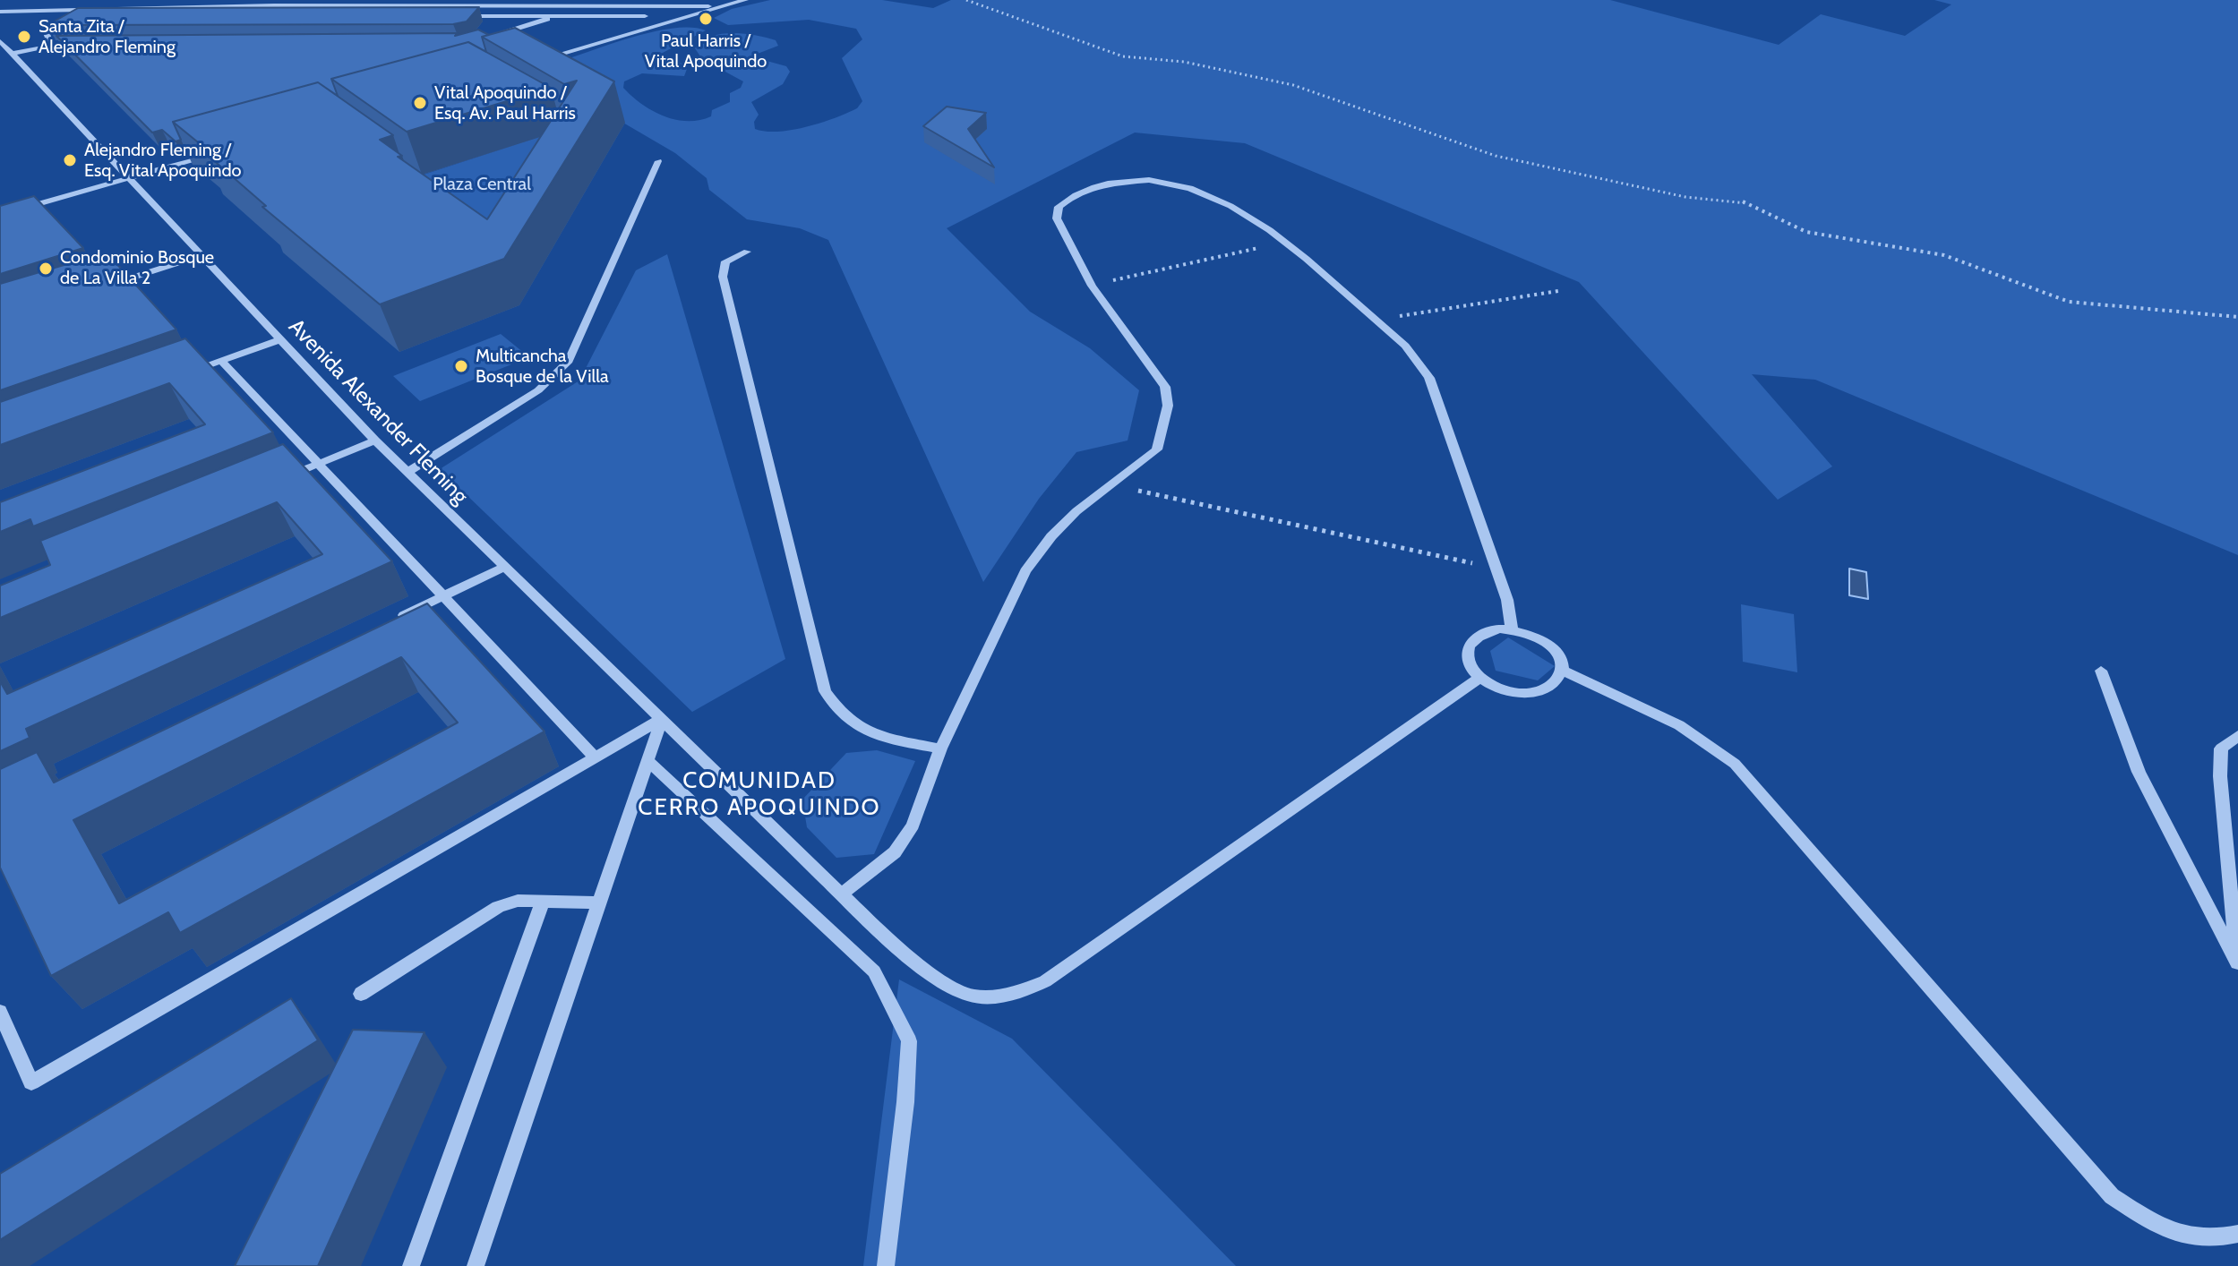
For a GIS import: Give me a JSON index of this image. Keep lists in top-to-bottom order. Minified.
{"streets":{"street":["Avenida Alexander Fleming"]},"districts":["COMUNIDAD CERRO APOQUINDO"],"parks":["Plaza Central"],"places":["Paul Harris / Vital Apoquindo","Santa Zita / Alejandro Fleming","Vital Apoquindo / Esq. Av. Paul Harris","Alejandro Fleming / Esq. Vital Apoquindo","Condominio Bosque de La Villa 2","Multicancha Bosque de la Villa"]}
